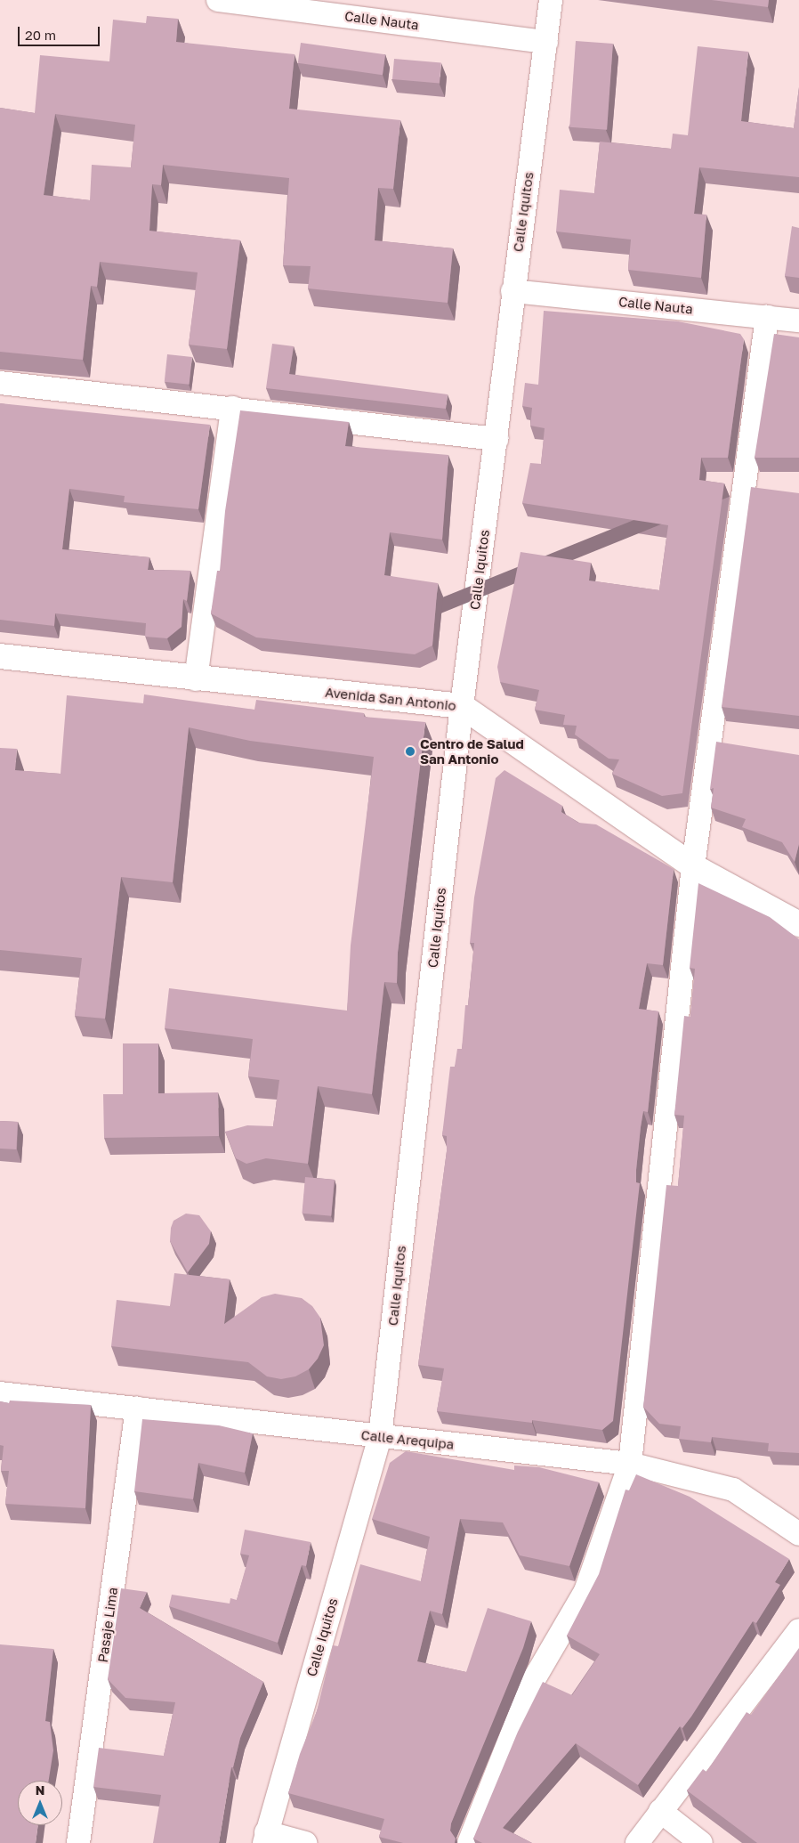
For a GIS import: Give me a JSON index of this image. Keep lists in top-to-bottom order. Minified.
{"streets":{"main road":["Avenida San Antonio"],"street":["Calle Nauta","Calle Iquitos","Calle Arequipa","Pasaje Lima"]},"crossings":[["Calle Nauta","Calle Iquitos"],["Calle Iquitos","Avenida San Antonio"],["Calle Iquitos","Calle Arequipa"],["Calle Arequipa","Pasaje Lima"]],"places":["Centro de Salud San Antonio"],"scale_bar":"20 m","north":"top"}
